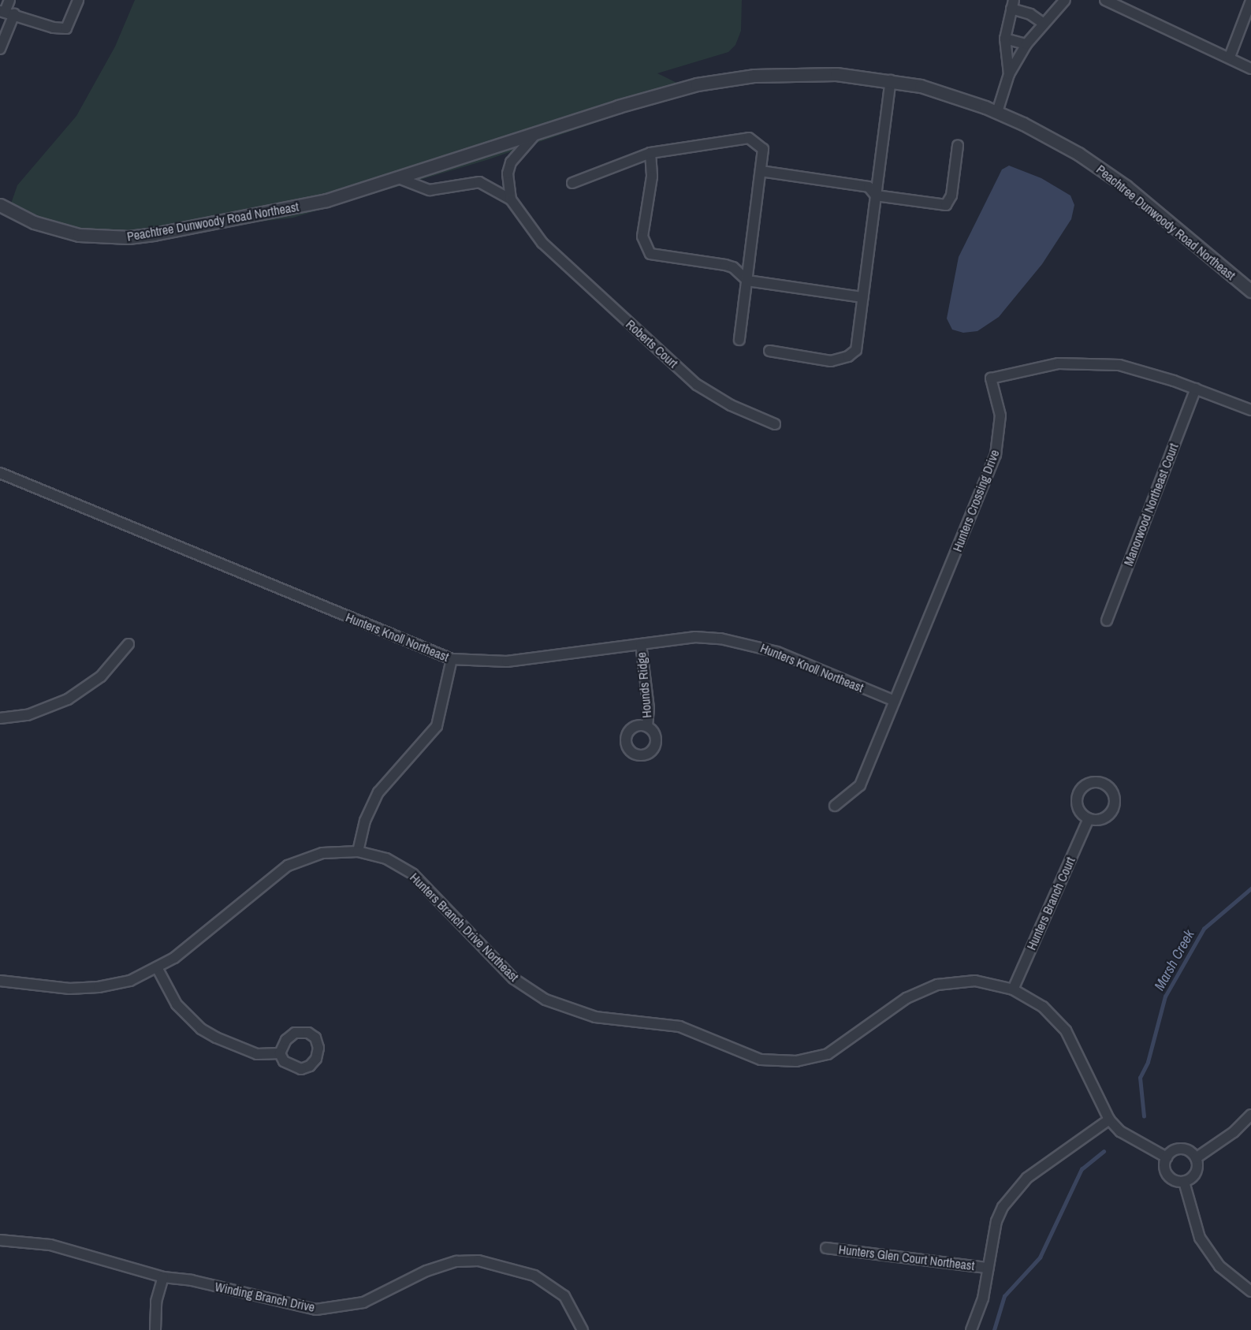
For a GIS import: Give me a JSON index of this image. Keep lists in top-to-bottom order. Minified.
{"streets":{"street":["Peachtree Dunwoody Road Northeast","Roberts Court","Hunters Crossing Drive","Manorwood Northeast Court","Hunters Knoll Northeast","Hounds Ridge","Hunters Branch Court","Hunters Branch Drive Northeast","Hunters Glen Court Northeast","Winding Branch Drive"]},"crossings":[["Hunters Crossing Drive","Manorwood Northeast Court"],["Hunters Crossing Drive","Hunters Knoll Northeast"],["Hunters Knoll Northeast","Hounds Ridge"],["Hunters Branch Court","Hunters Branch Drive Northeast"]],"water":["Marsh Creek"]}
